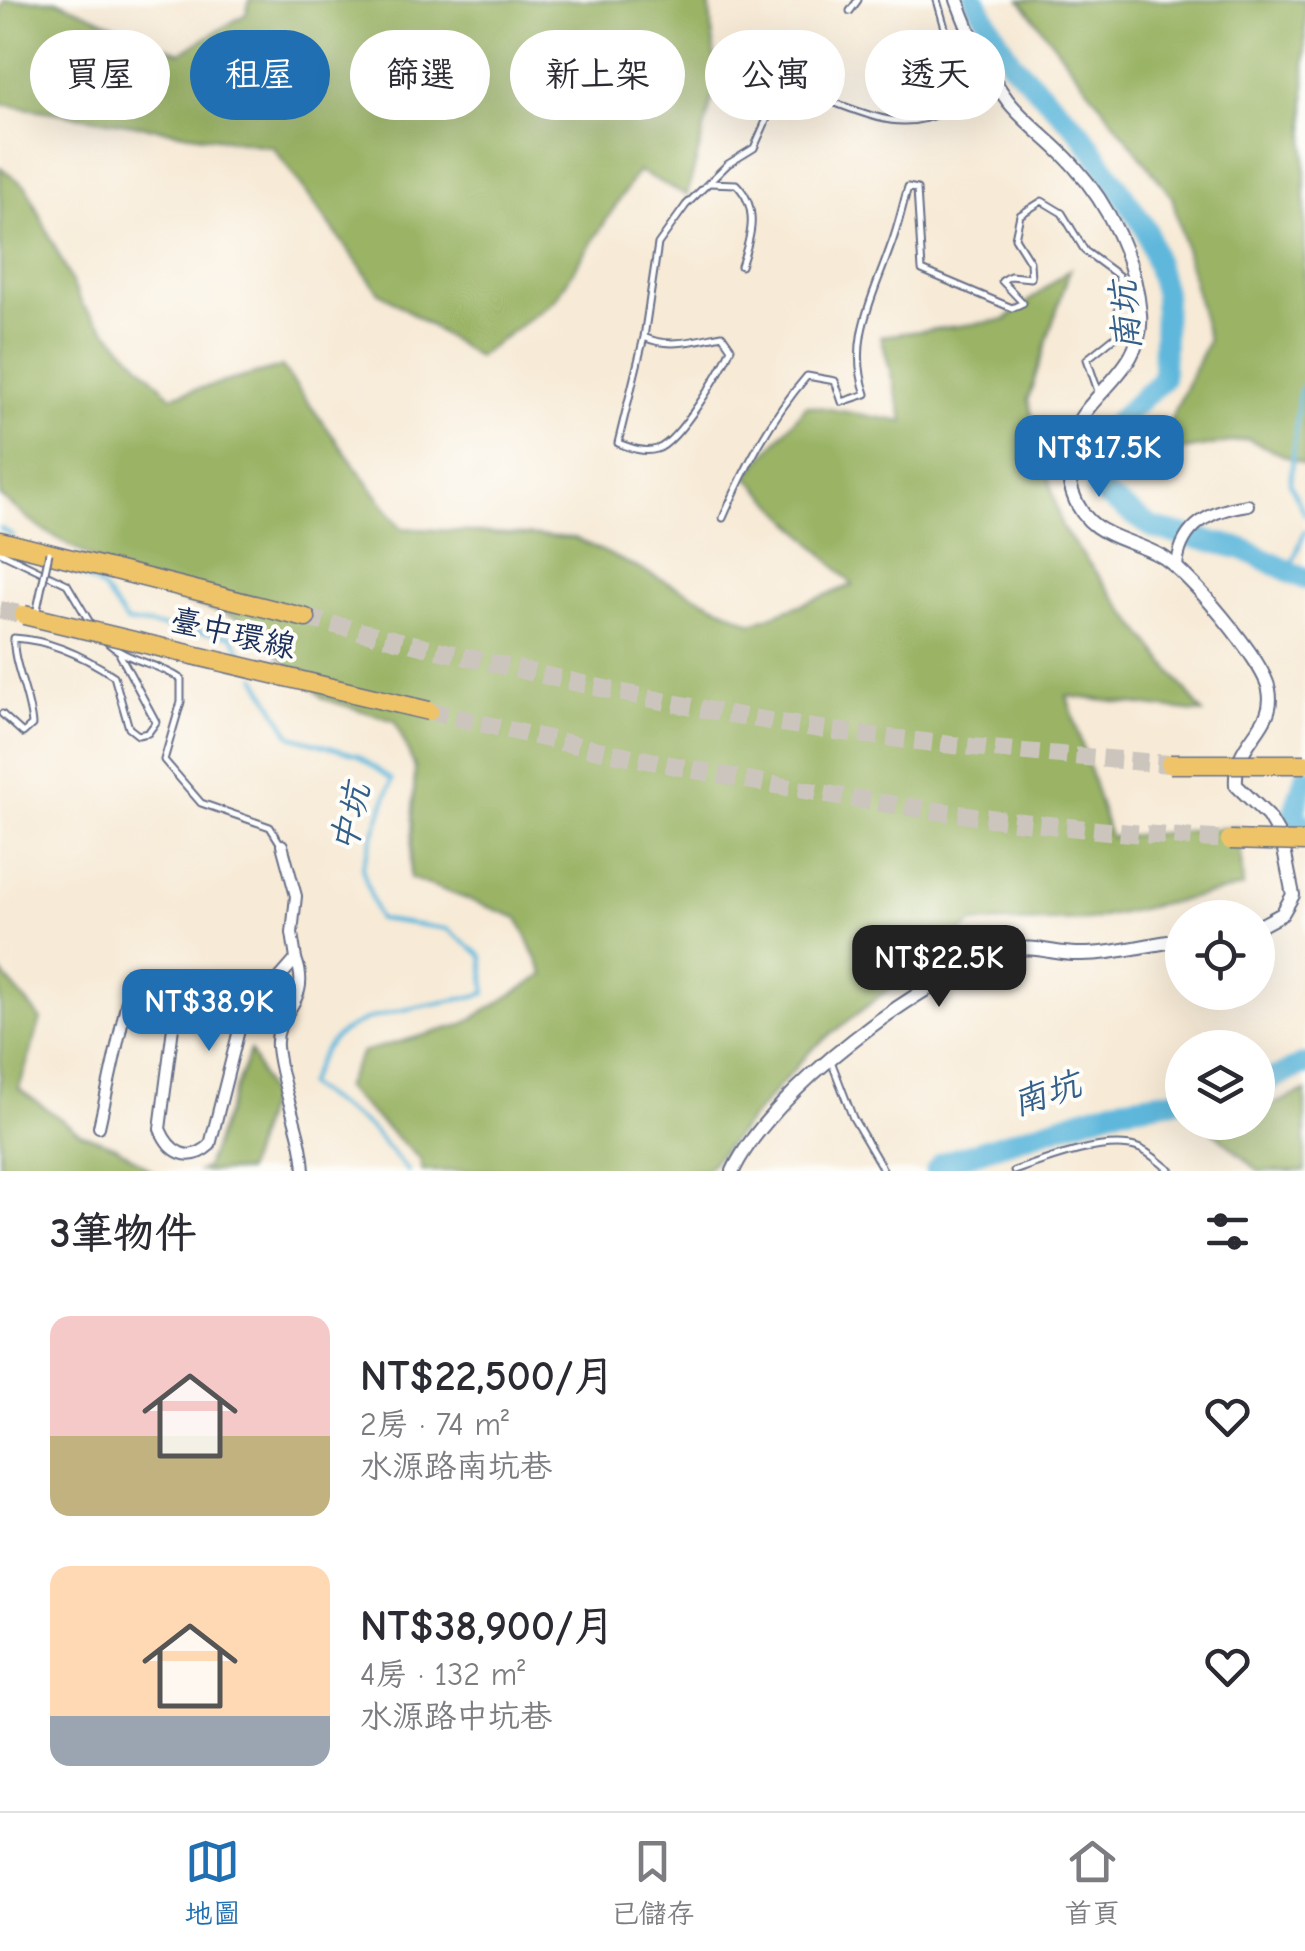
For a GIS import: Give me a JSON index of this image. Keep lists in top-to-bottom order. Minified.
{"streets":{"highway":["臺中環線"]},"water":["南坑","中坑"],"page":{"chip":["買屋","租屋","篩選","新上架","公寓","透天"],"price":["NT$17.5K","NT$22.5K","NT$38.9K"],"heading":"3筆物件","list":[{"name":"NT$22,500/月","note":"2房 · 74 m² · 水源路南坑巷"},{"name":"NT$38,900/月","note":"4房 · 132 m² · 水源路中坑巷"}],"tabs":["地圖","已儲存","首頁"]}}
